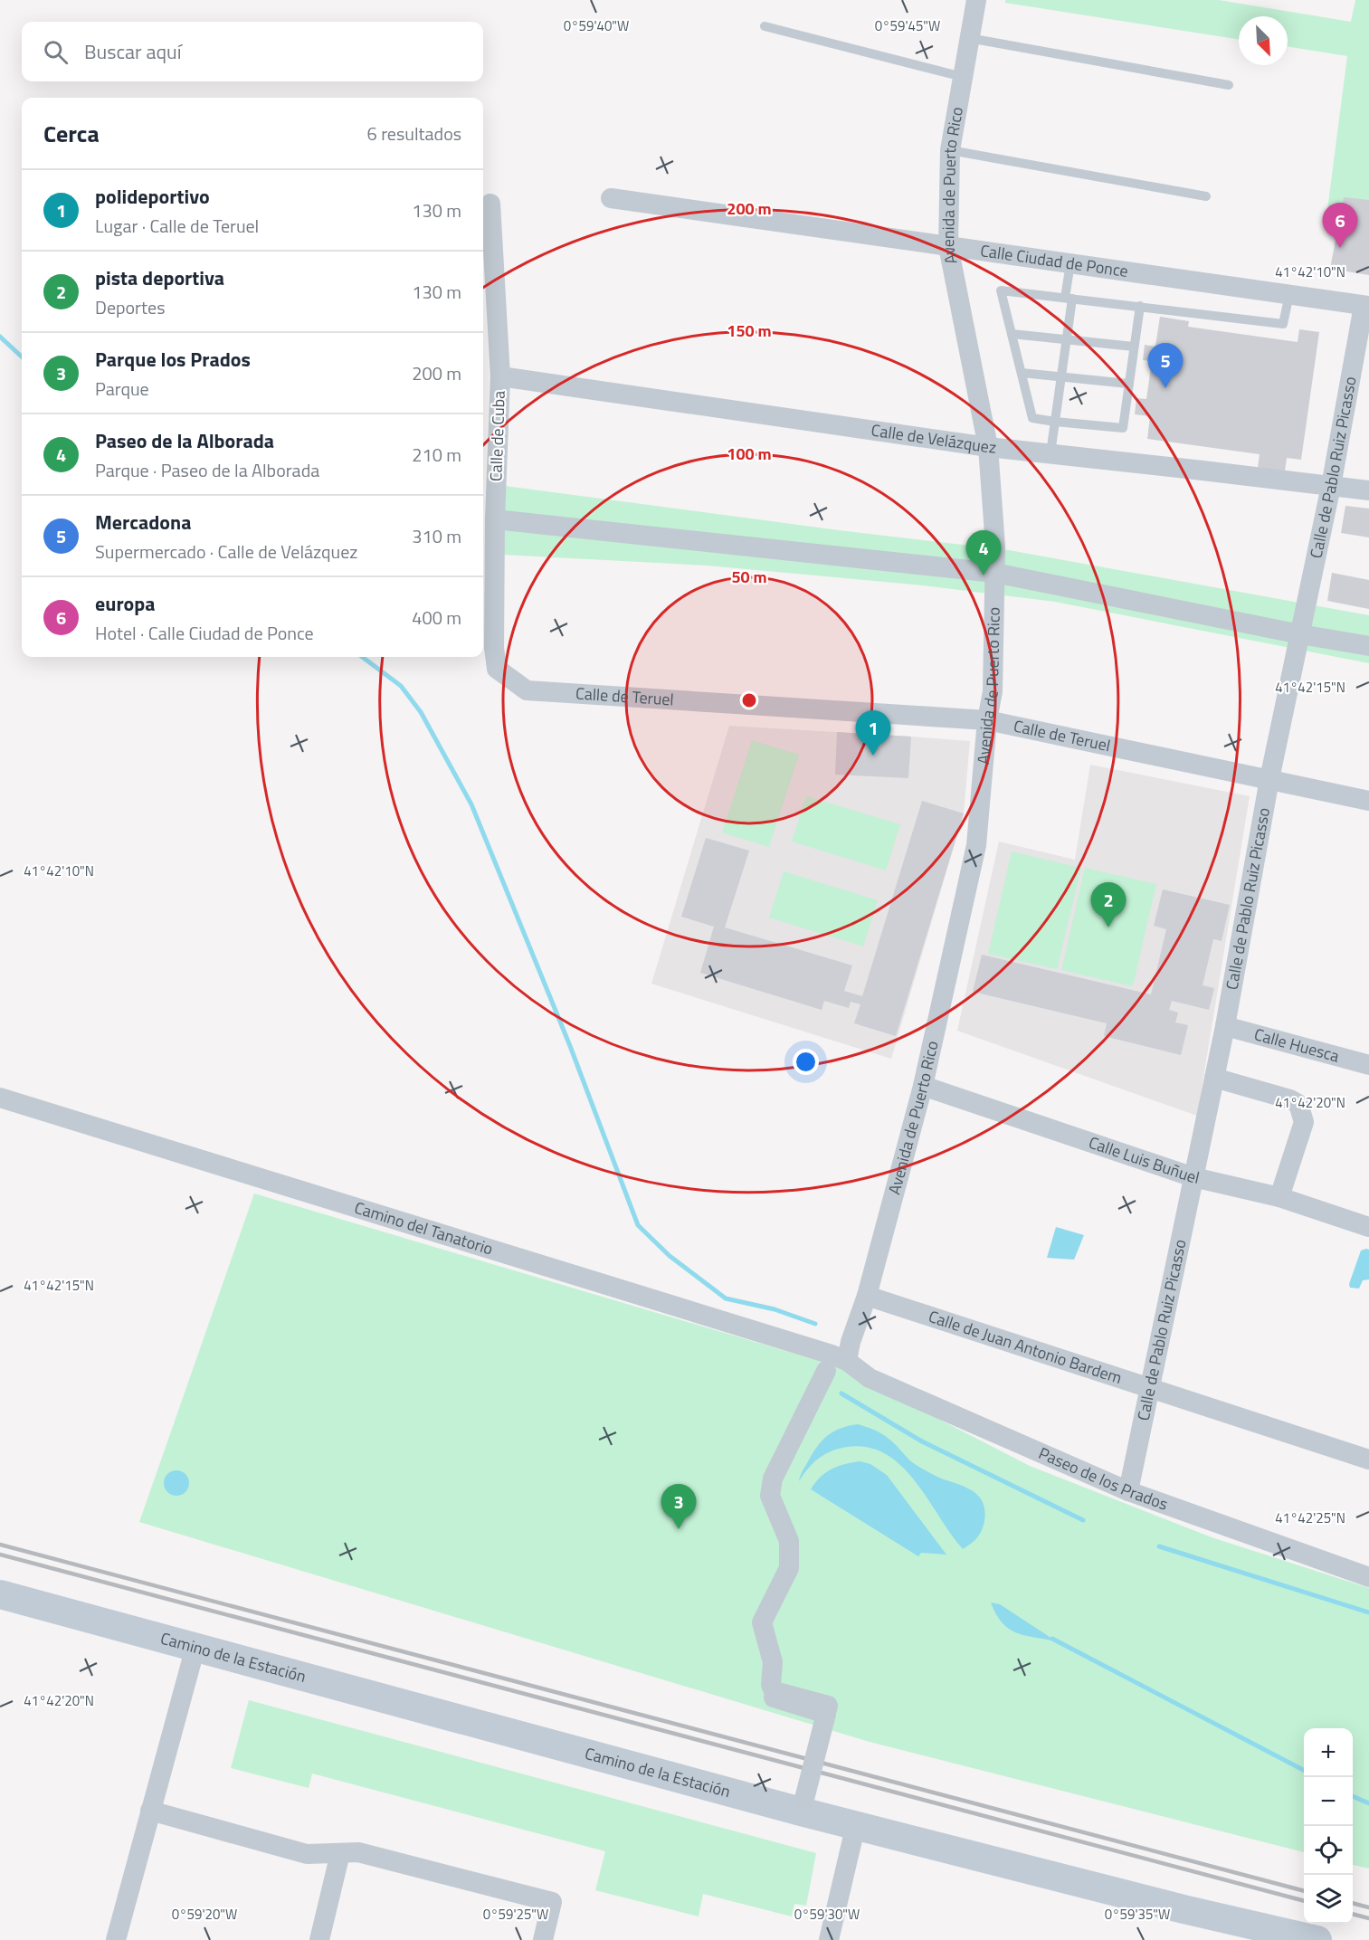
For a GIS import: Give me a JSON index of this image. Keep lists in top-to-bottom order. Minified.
{"streets":{"street":["Avenida de Puerto Rico","Calle Ciudad de Ponce","Calle de Cuba","Calle de Velázquez","Calle de Pablo Ruiz Picasso","Calle de Teruel","Calle Huesca","Calle Luis Buñuel","Camino del Tanatorio","Calle de Juan Antonio Bardem","Paseo de los Prados","Camino de la Estación"]},"crossings":[["Avenida de Puerto Rico","Calle Ciudad de Ponce"],["Avenida de Puerto Rico","Calle de Velázquez"],["Avenida de Puerto Rico","Calle de Teruel"],["Avenida de Puerto Rico","Calle Luis Buñuel"],["Avenida de Puerto Rico","Camino del Tanatorio"],["Avenida de Puerto Rico","Calle de Juan Antonio Bardem"],["Avenida de Puerto Rico","Paseo de los Prados"],["Calle Ciudad de Ponce","Calle de Pablo Ruiz Picasso"],["Calle de Cuba","Calle de Velázquez"],["Calle de Cuba","Calle de Teruel"],["Calle de Velázquez","Calle de Pablo Ruiz Picasso"],["Calle de Pablo Ruiz Picasso","Calle de Teruel"],["Calle de Pablo Ruiz Picasso","Calle Huesca"],["Calle de Pablo Ruiz Picasso","Calle Luis Buñuel"],["Calle de Pablo Ruiz Picasso","Calle de Juan Antonio Bardem"],["Calle de Pablo Ruiz Picasso","Paseo de los Prados"],["Camino del Tanatorio","Paseo de los Prados"]],"north":"bottom right","page":{"search":"Buscar aquí","heading":["Cerca","6 resultados"],"list":[{"mark":"1","name":"polideportivo","note":"Lugar · Calle de Teruel","value":"130 m"},{"mark":"2","name":"pista deportiva","note":"Deportes","value":"130 m"},{"mark":"3","name":"Parque los Prados","note":"Parque","value":"200 m"},{"mark":"4","name":"Paseo de la Alborada","note":"Parque · Paseo de la Alborada","value":"210 m"},{"mark":"5","name":"Mercadona","note":"Supermercado · Calle de Velázquez","value":"310 m"},{"mark":"6","name":"europa","note":"Hotel · Calle Ciudad de Ponce","value":"400 m"}],"pins":["6","5","4","1","2","3"],"map_buttons":["+","−"]},"coordinates":["0°59'40\"W","0°59'45\"W","41°42'10\"N","41°42'15\"N","41°42'20\"N","41°42'25\"N","0°59'20\"W","0°59'25\"W","0°59'30\"W","0°59'35\"W"],"rings":["200 m","150 m","100 m","50 m"]}
